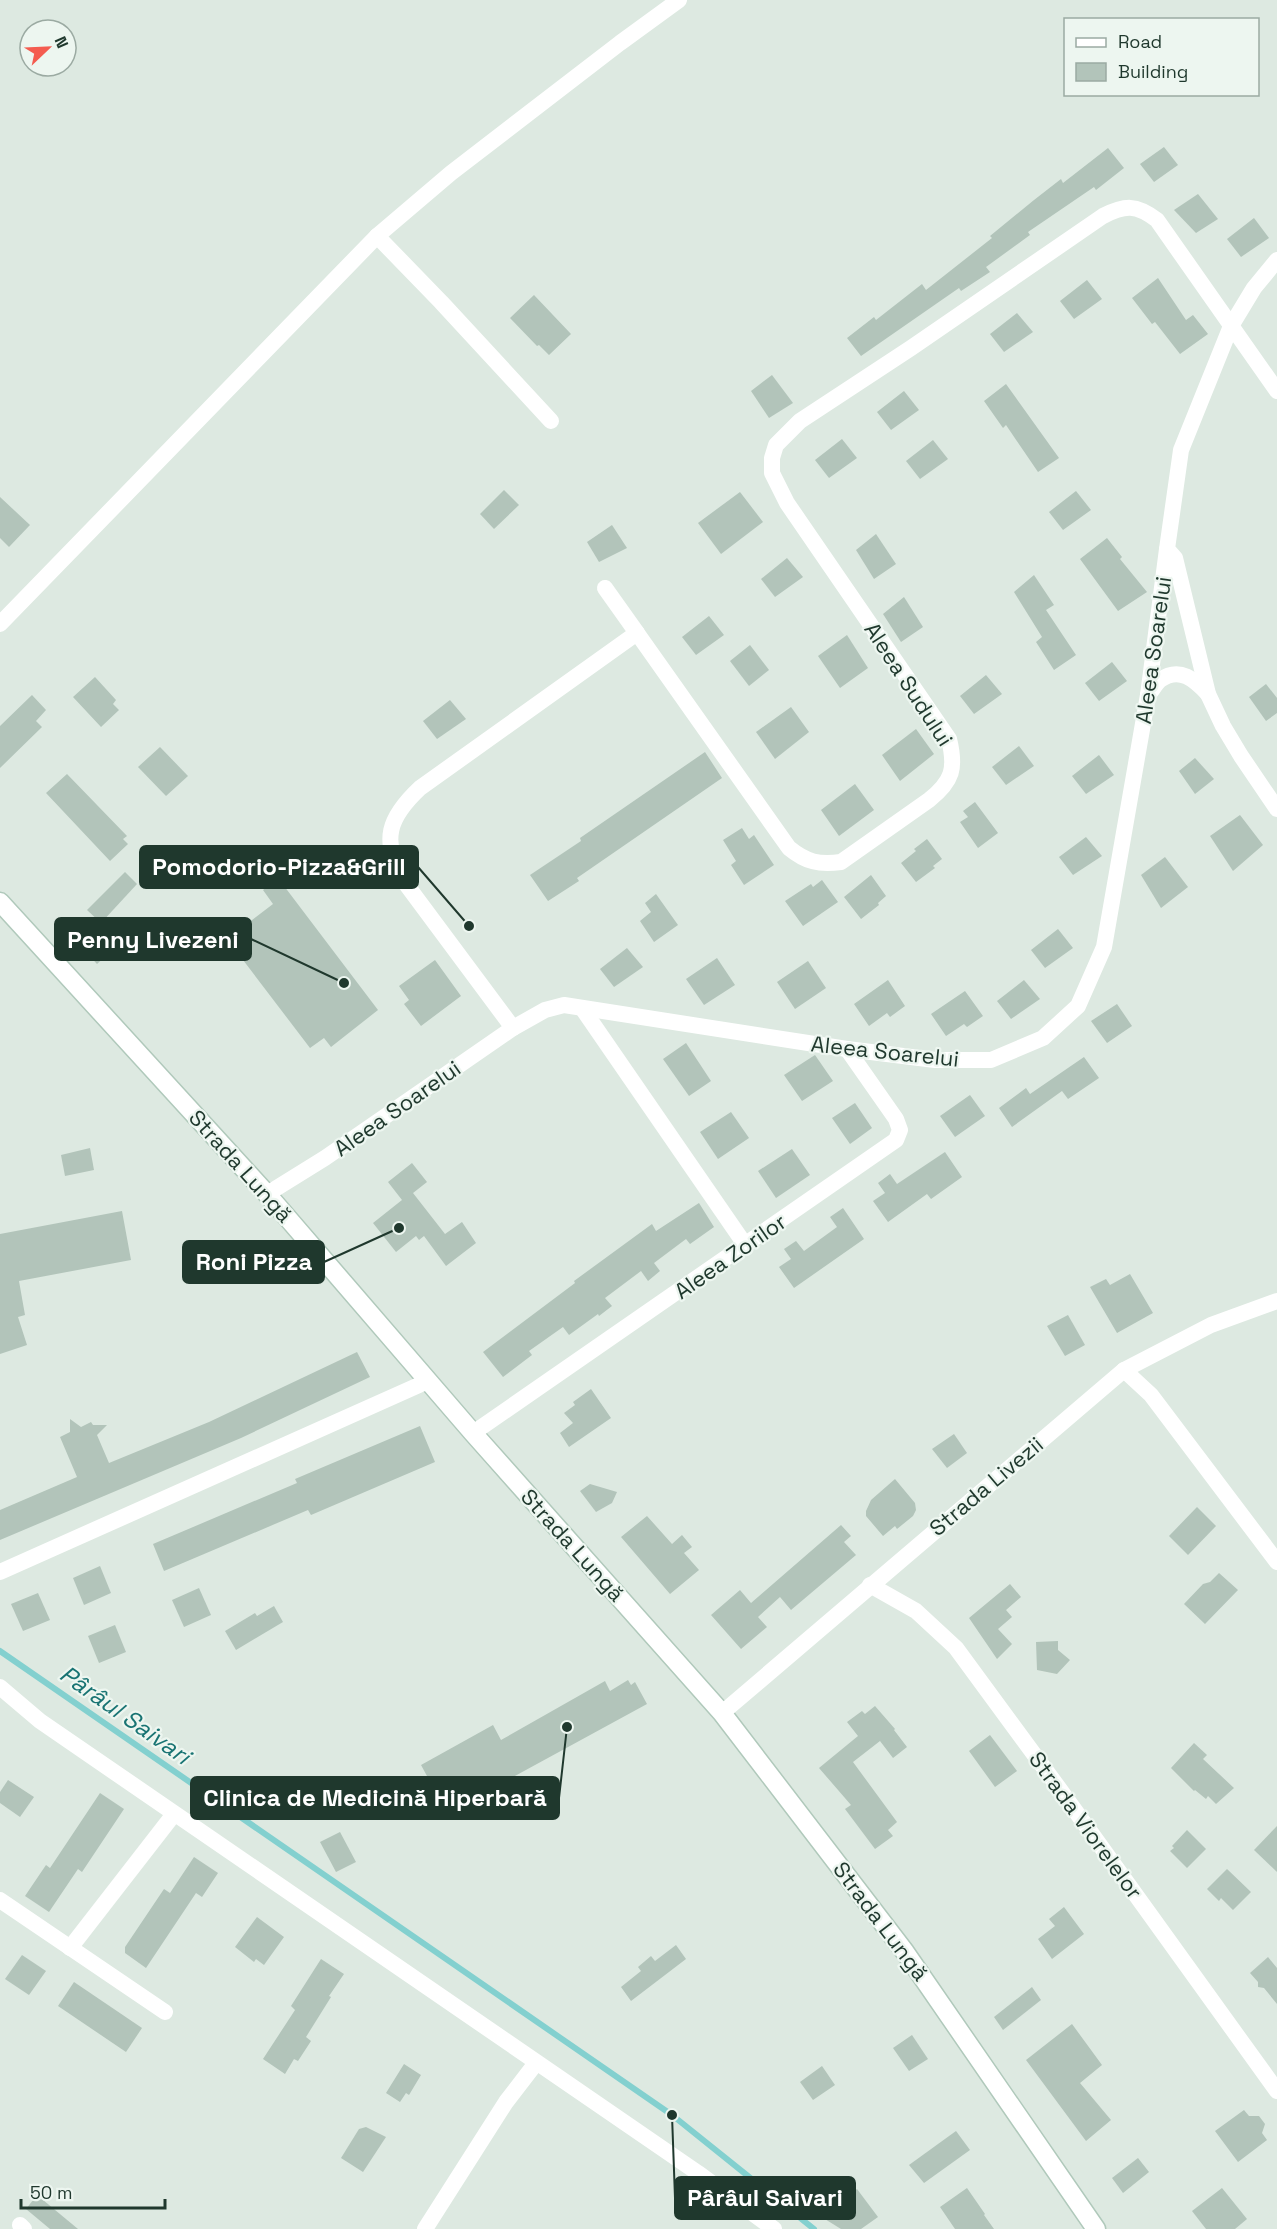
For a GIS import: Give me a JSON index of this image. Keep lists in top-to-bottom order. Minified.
{"streets":{"main road":["Strada Lungă"],"street":["Aleea Soarelui","Aleea Sudului","Aleea Zorilor","Strada Livezii","Strada Viorelelor"]},"crossings":[["Aleea Soarelui","Aleea Sudului"],["Aleea Soarelui","Strada Lungă"],["Aleea Soarelui","Aleea Zorilor"],["Strada Lungă","Aleea Zorilor"],["Strada Lungă","Strada Livezii"],["Strada Livezii","Strada Viorelelor"]],"water":["Pârâul Saivari"],"places":["Pomodorio-Pizza&Grill","Penny Livezeni","Roni Pizza","Clinica de Medicină Hiperbară","Pârâul Saivari"],"legend":["Road","Building"],"scale_bar":"50 m","north":"top right"}
